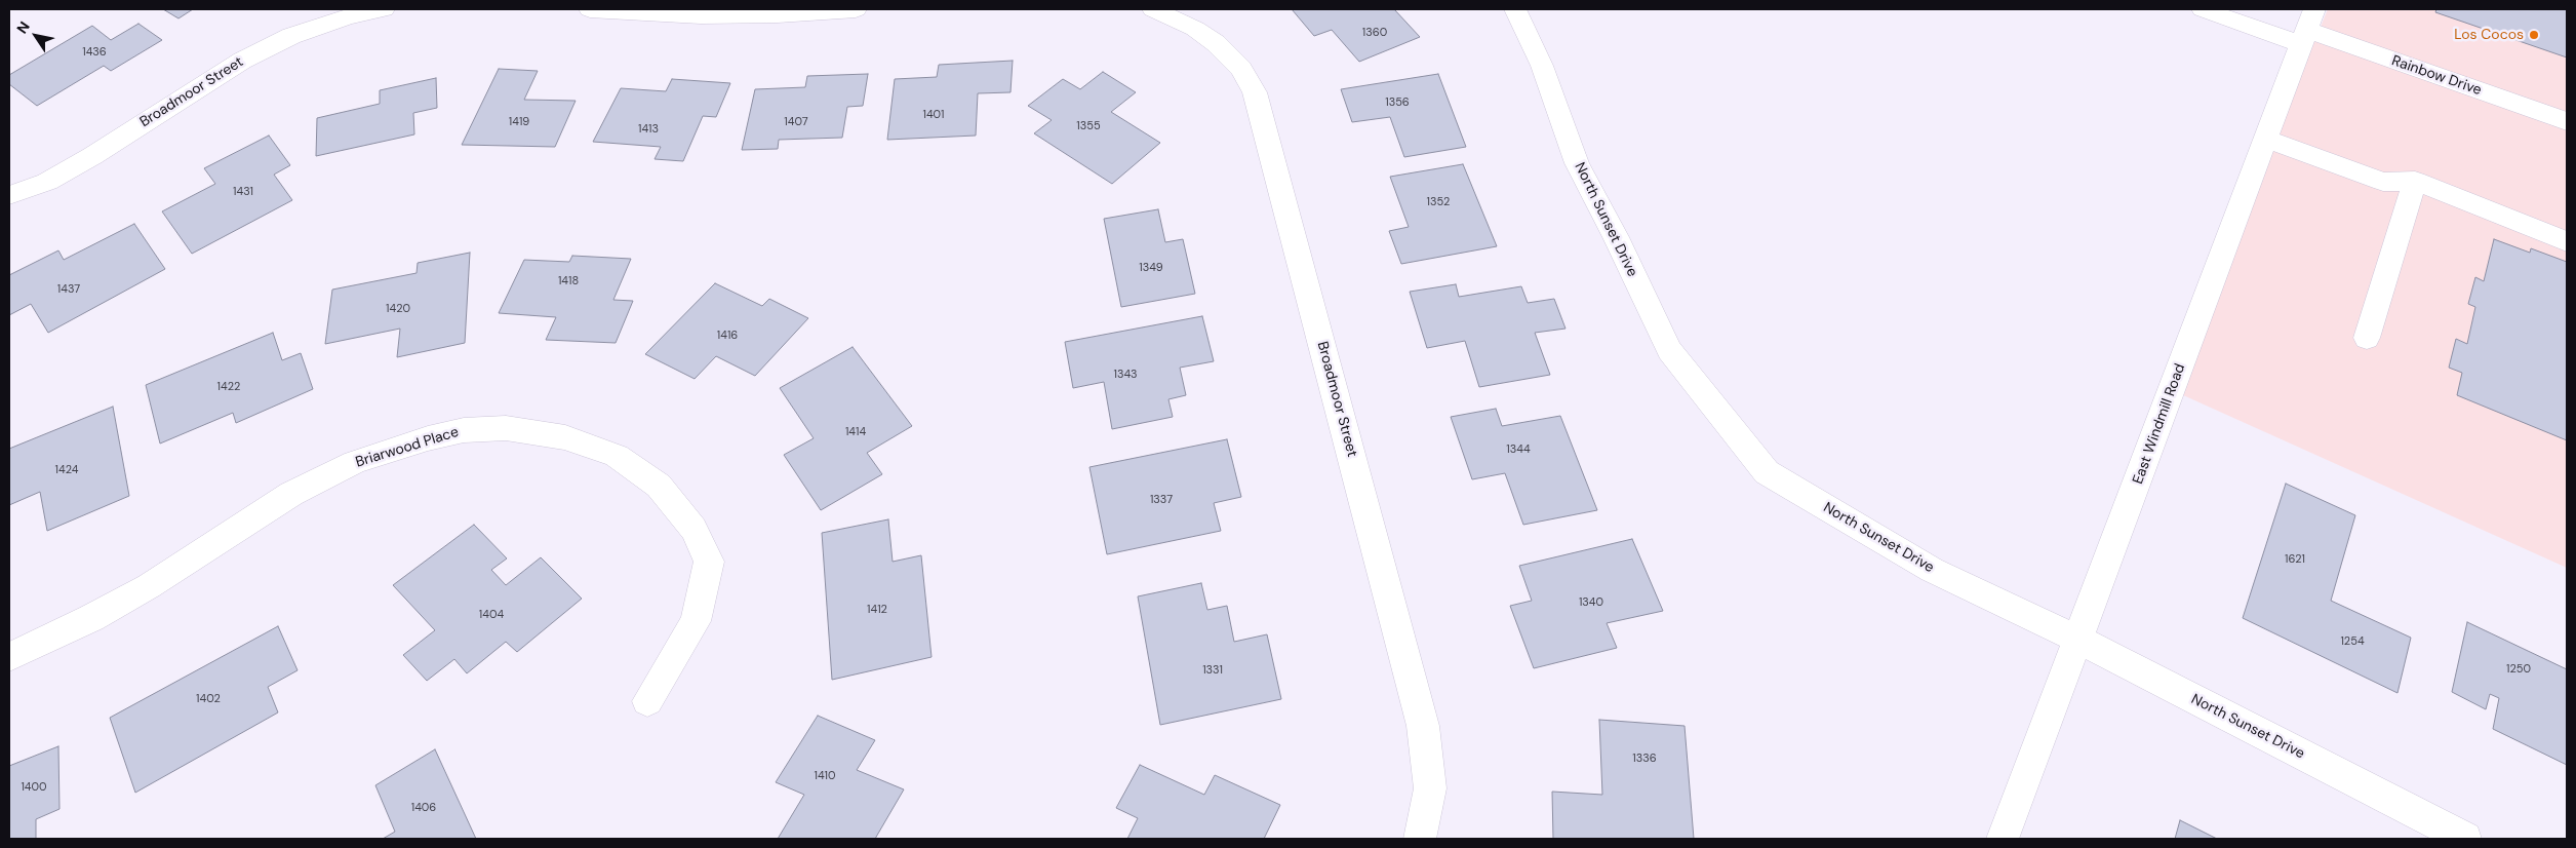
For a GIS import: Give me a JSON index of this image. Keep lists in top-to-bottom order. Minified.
{"streets":{"street":["Rainbow Drive","Broadmoor Street","North Sunset Drive","East Windmill Road","Briarwood Place"]},"crossings":[["Rainbow Drive","East Windmill Road"],["North Sunset Drive","East Windmill Road"]],"places":["Los Cocos"],"house_numbers":["1360","1436","1356","1401","1419","1407","1355","1413","1431","1352","1349","1418","1437","1420","1416","1343","1422","1414","1344","1424","1337","1621","1340","1412","1404","1254","1250","1331","1402","1336","1410","1400","1406"],"north":"top left"}
